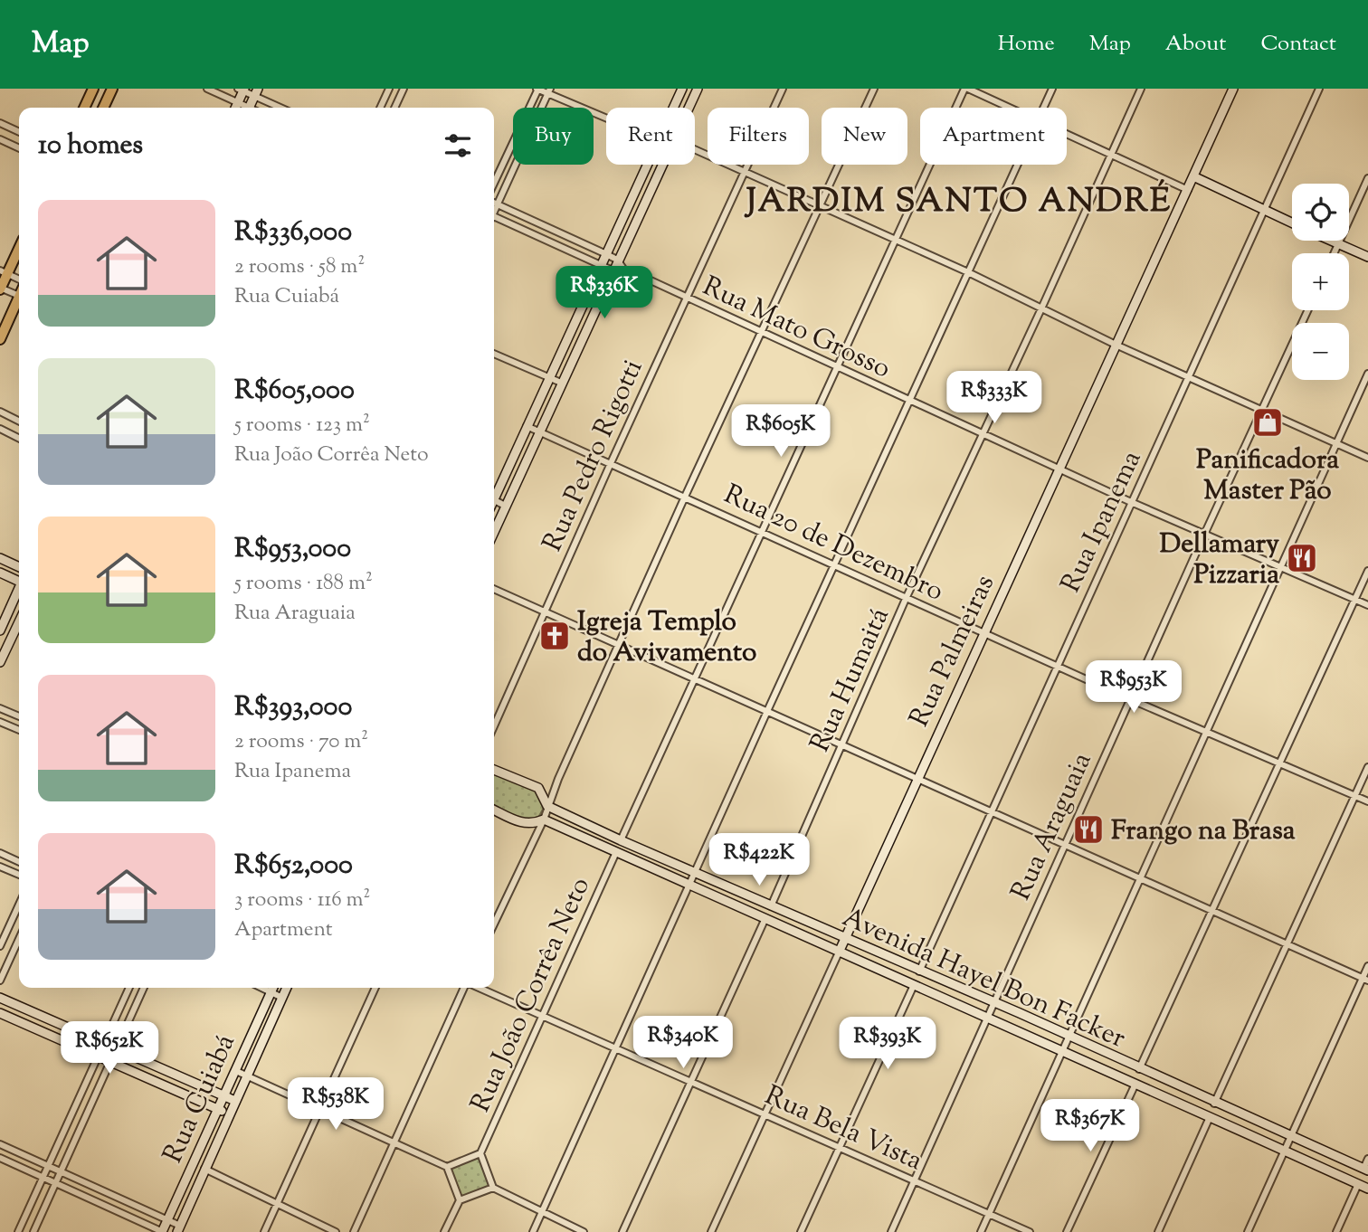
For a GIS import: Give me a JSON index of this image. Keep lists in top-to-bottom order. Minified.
{"streets":{"street":["Rua Mato Grosso","Rua Pedro Rigotti","Rua Ipanema","Rua 20 de Dezembro","Rua Palmeiras","Rua Humaitá","Rua Araguaia","Avenida Hayel Bon Facker","Rua João Corrêa Neto","Rua Cuiabá","Rua Bela Vista"]},"crossings":[["Rua Mato Grosso","Rua Pedro Rigotti"],["Rua Mato Grosso","Rua Ipanema"],["Rua Mato Grosso","Rua Palmeiras"],["Rua Mato Grosso","Rua Humaitá"],["Rua Mato Grosso","Rua Araguaia"],["Rua Pedro Rigotti","Rua 20 de Dezembro"],["Rua Ipanema","Rua 20 de Dezembro"],["Rua Ipanema","Avenida Hayel Bon Facker"],["Rua 20 de Dezembro","Rua Palmeiras"],["Rua 20 de Dezembro","Rua Humaitá"],["Rua 20 de Dezembro","Rua Araguaia"],["Rua Palmeiras","Avenida Hayel Bon Facker"],["Rua Palmeiras","Rua Bela Vista"],["Rua Humaitá","Avenida Hayel Bon Facker"],["Rua Araguaia","Avenida Hayel Bon Facker"],["Rua Araguaia","Rua Bela Vista"],["Avenida Hayel Bon Facker","Rua João Corrêa Neto"],["Rua João Corrêa Neto","Rua Bela Vista"]],"districts":["JARDIM SANTO ANDRÉ"],"places":{"shop":["Panificadora Master Pão"],"restaurant":["Dellamary Pizzaria","Frango na Brasa"],"church":["Igreja Templo do Avivamento"]},"page":{"header":"Map","nav":["Home","Map","About","Contact"],"chip":["Buy","Rent","Filters","New","Apartment"],"heading":"10 homes","map_buttons":["+","−"],"list":[{"name":"R$336,000","note":"2 rooms · 58 m² · Rua Cuiabá"},{"name":"R$605,000","note":"5 rooms · 123 m² · Rua João Corrêa Neto"},{"name":"R$953,000","note":"5 rooms · 188 m² · Rua Araguaia"},{"name":"R$393,000","note":"2 rooms · 70 m² · Rua Ipanema"},{"name":"R$652,000","note":"3 rooms · 116 m² · Apartment"}],"price":["R$336K","R$333K","R$605K","R$953K","R$422K","R$340K","R$393K","R$652K","R$538K","R$367K"]}}
